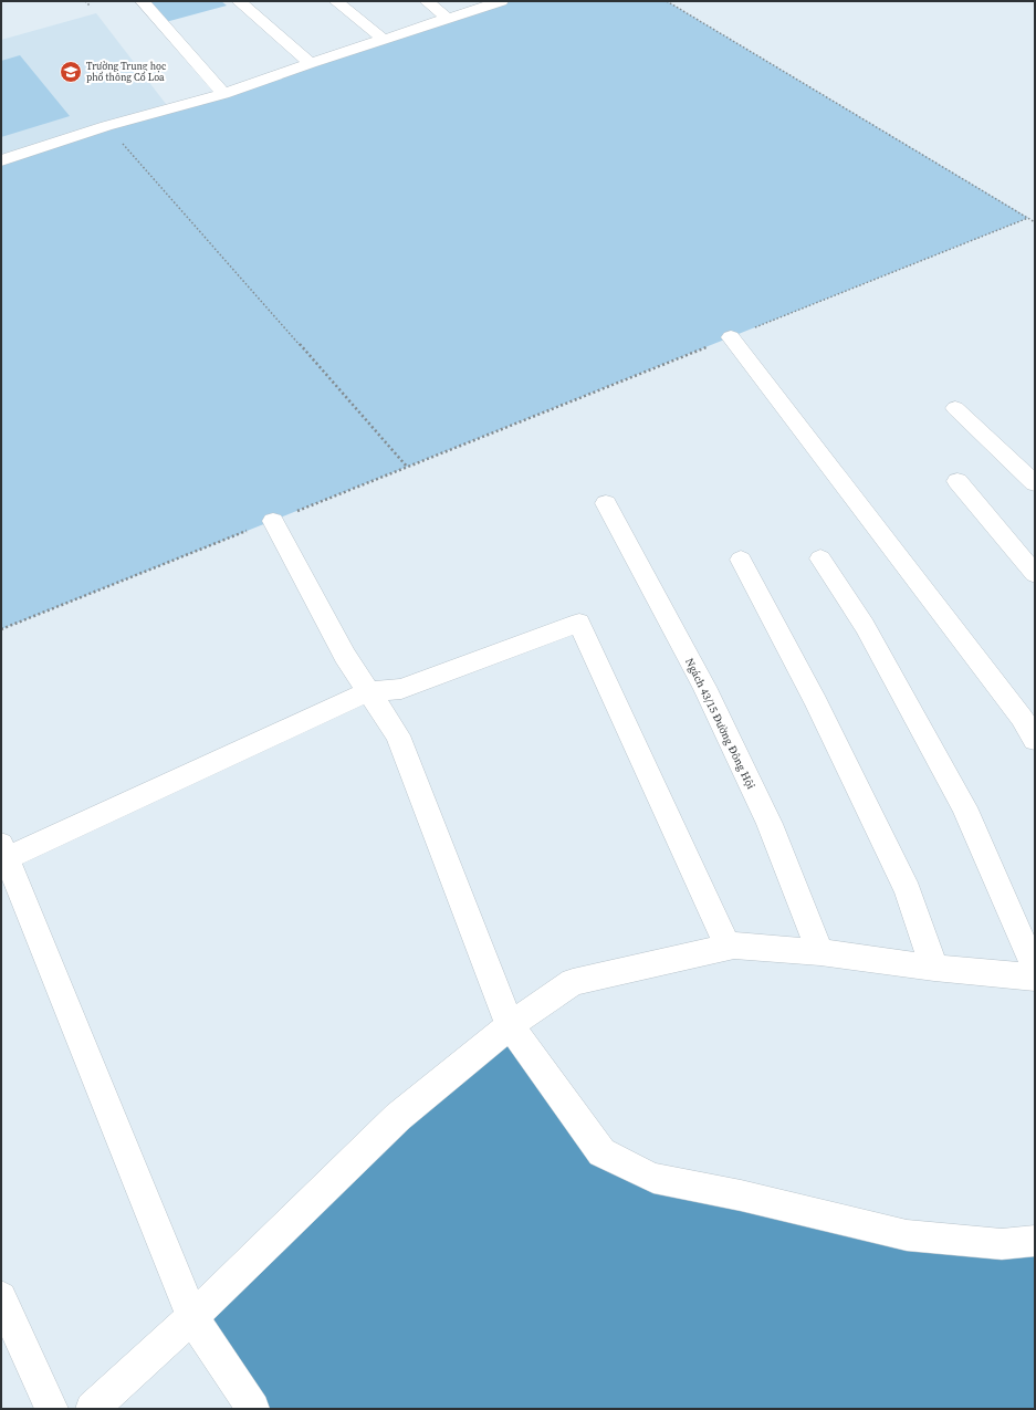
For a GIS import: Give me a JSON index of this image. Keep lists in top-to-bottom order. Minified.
{"streets":{"street":["Ngách 43/15 Đường Đông Hội"]},"places":{"school or university":["Trường Trung học phổ thông Cổ Loa"]}}
